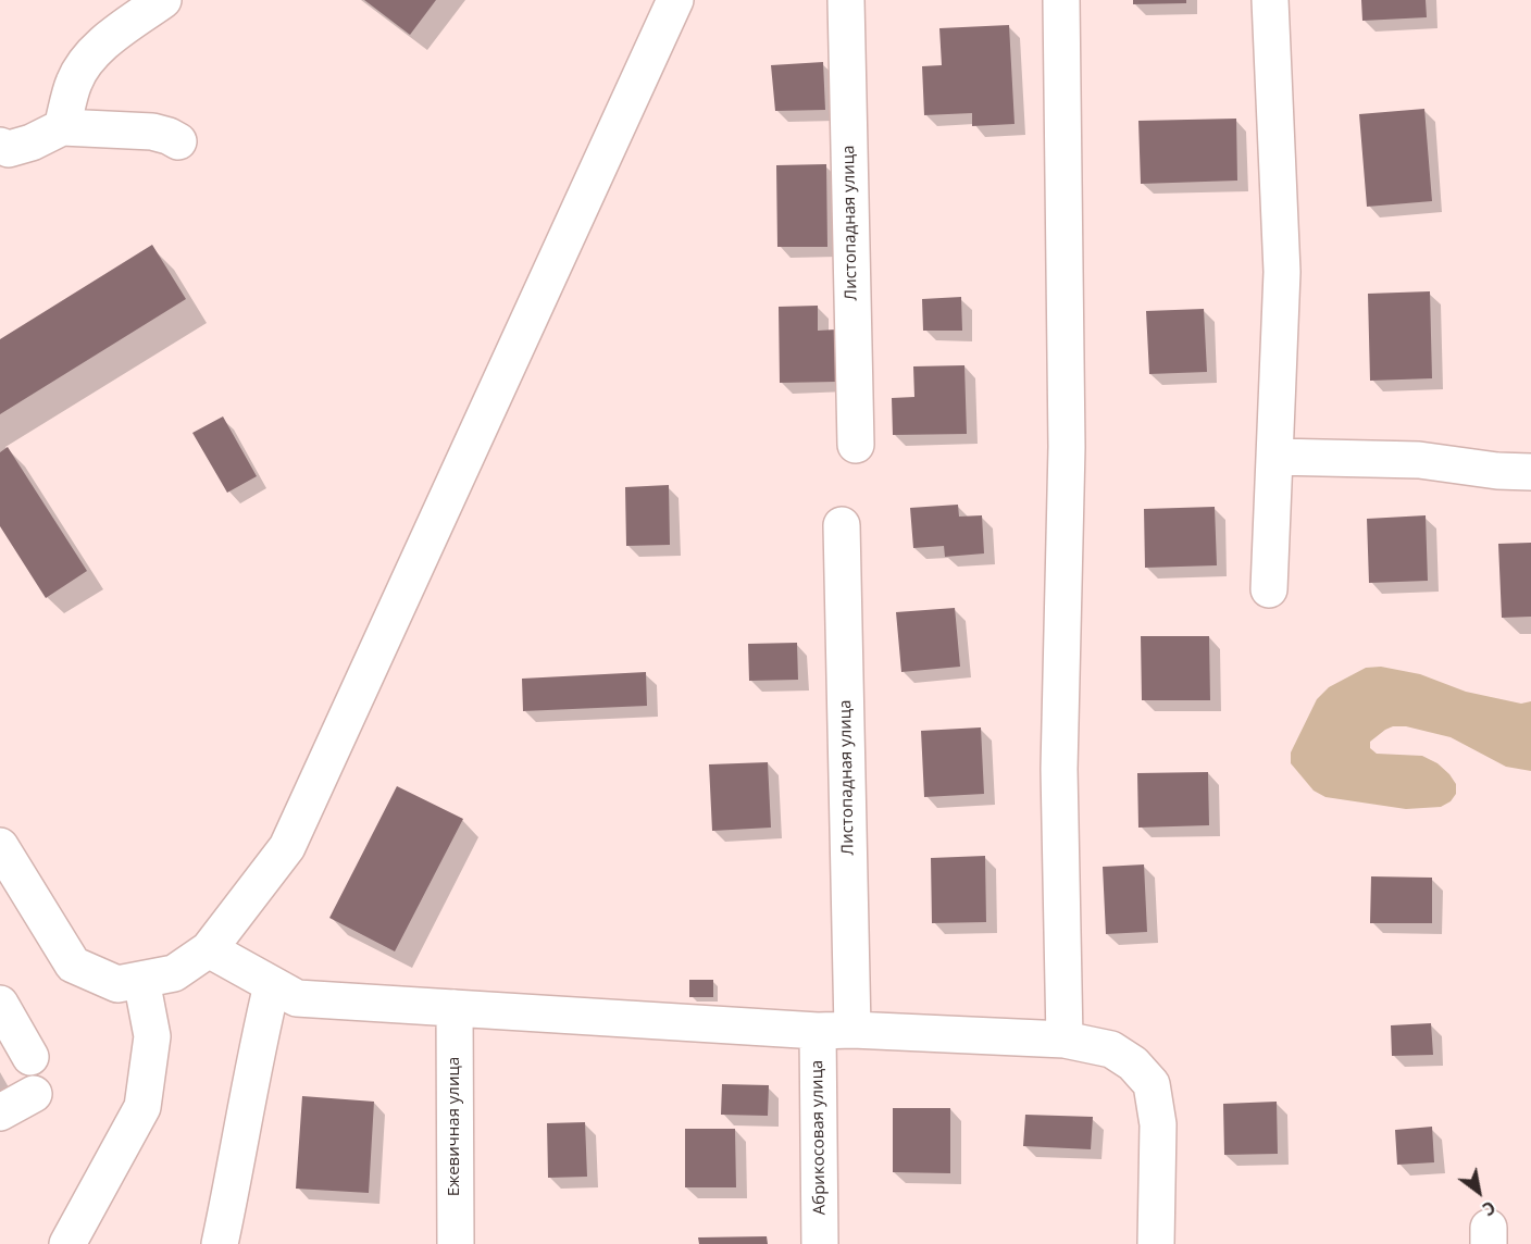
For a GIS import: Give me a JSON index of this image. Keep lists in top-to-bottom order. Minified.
{"streets":{"street":["Листопадная улица","Ежевичная улица","Абрикосовая улица"]},"crossings":[["Листопадная улица","Абрикосовая улица"]],"north":"bottom right"}
